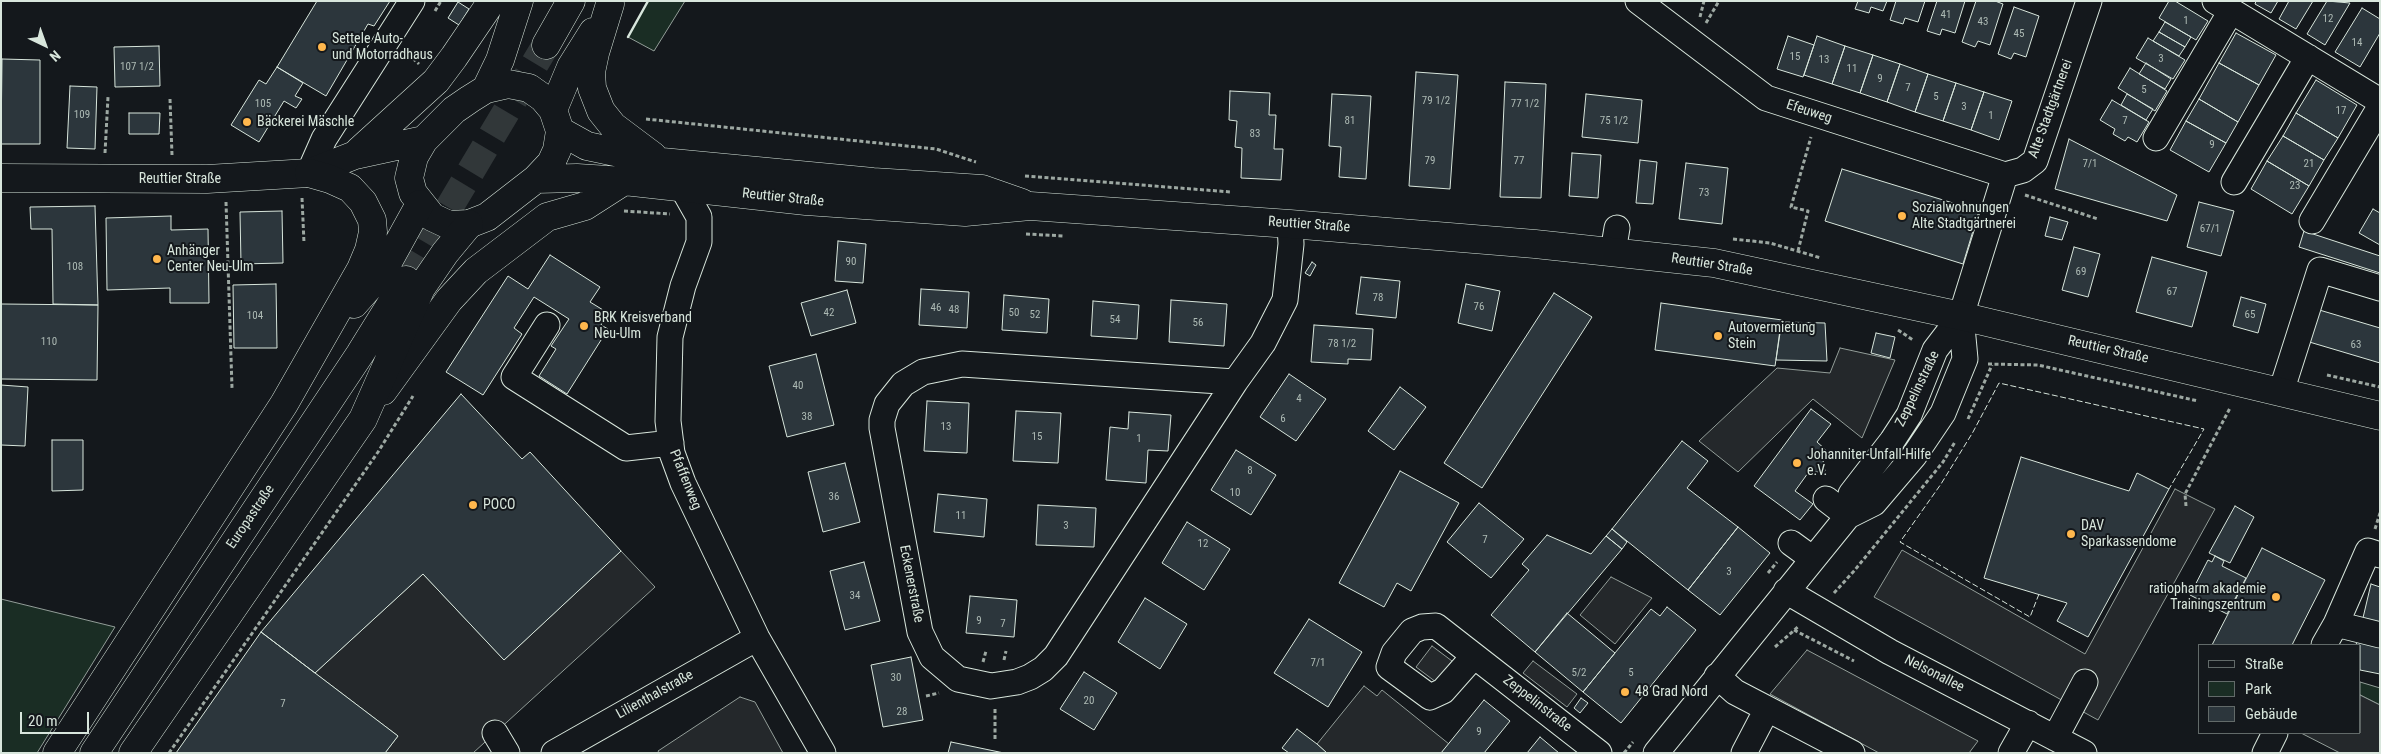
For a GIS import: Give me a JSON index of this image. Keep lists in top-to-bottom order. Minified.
{"streets":{"main road":["Reuttier Straße","Europastraße"],"street":["Alte Stadtgärtnerei","Efeuweg","Zeppelinstraße","Pfaffenweg","Eckenerstraße","Nelsonallee","Lilienthalstraße"]},"crossings":[["Alte Stadtgärtnerei","Efeuweg"],["Reuttier Straße","Zeppelinstraße"],["Reuttier Straße","Pfaffenweg"],["Reuttier Straße","Eckenerstraße"],["Zeppelinstraße","Nelsonallee"],["Pfaffenweg","Lilienthalstraße"]],"places":["Settele Auto- und Motorradhaus","Bäckerei Mäschle","Sozialwohnungen Alte Stadtgärtnerei","Anhänger Center Neu-Ulm","BRK Kreisverband Neu-Ulm","Autovermietung Stein","Johanniter-Unfall-Hilfe e.V.","POCO","DAV Sparkassendome","ratiopharm akademie Trainingszentrum","48 Grad Nord"],"house_numbers":["41","12","1","43","45","14","15","3","13","107 1/2","11","9","7","5","5","79 1/2","105","77 1/2","3","17","109","1","81","75 1/2","7","83","9","79","77","7/1","21","23","73","67/1","90","108","69","67","78","76","46","48","42","50","52","65","104","54","56","110","78 1/2","63","40","4","38","6","13","15","1","8","10","36","11","3","7","12","3","34","9","7","7/1","5/2","5","30","20","7","28","9"],"legend":["Straße","Park","Gebäude"],"scale_bar":"20 m","north":"bottom right"}
